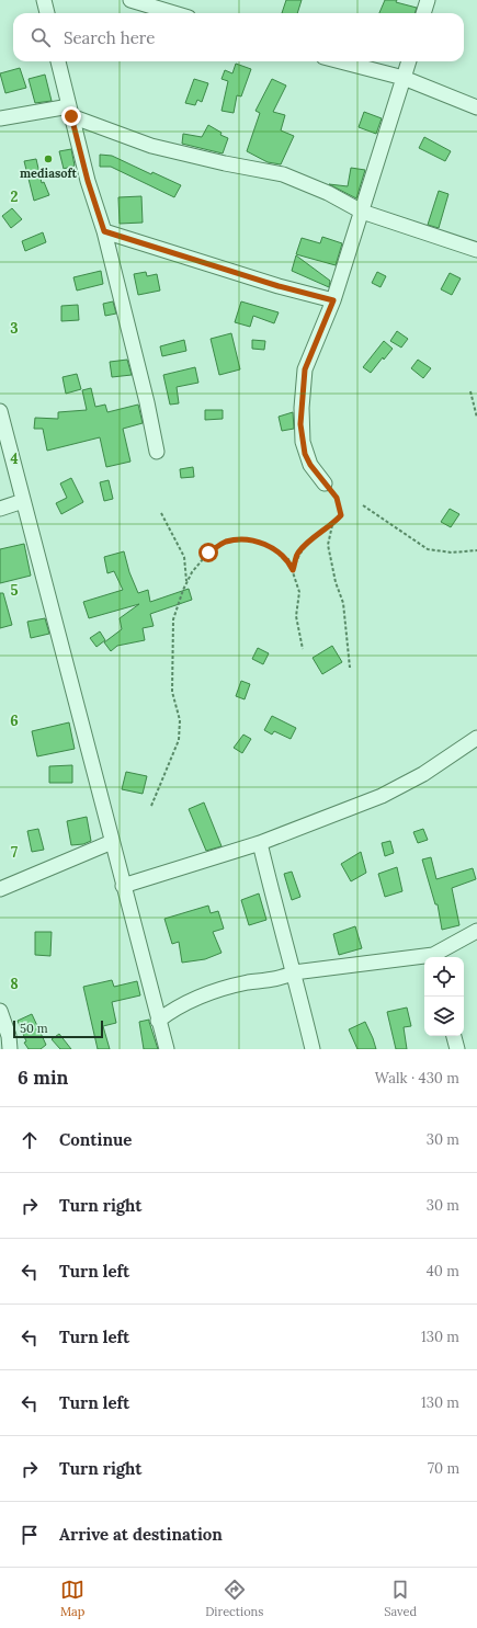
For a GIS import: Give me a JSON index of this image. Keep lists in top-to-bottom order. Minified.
{"places":["mediasoft"],"scale_bar":"50 m","page":{"search":"Search here","scale":"50 m","heading":["6 min","Walk · 430 m"],"list":[["Continue","30 m"],["Turn right","30 m"],["Turn left","40 m"],["Turn left","130 m"],["Turn left","130 m"],["Turn right","70 m"],"Arrive at destination"],"nav":["Map","Directions","Saved"]},"grid":{"rows":["2","3","4","5","6","7","8"]}}
